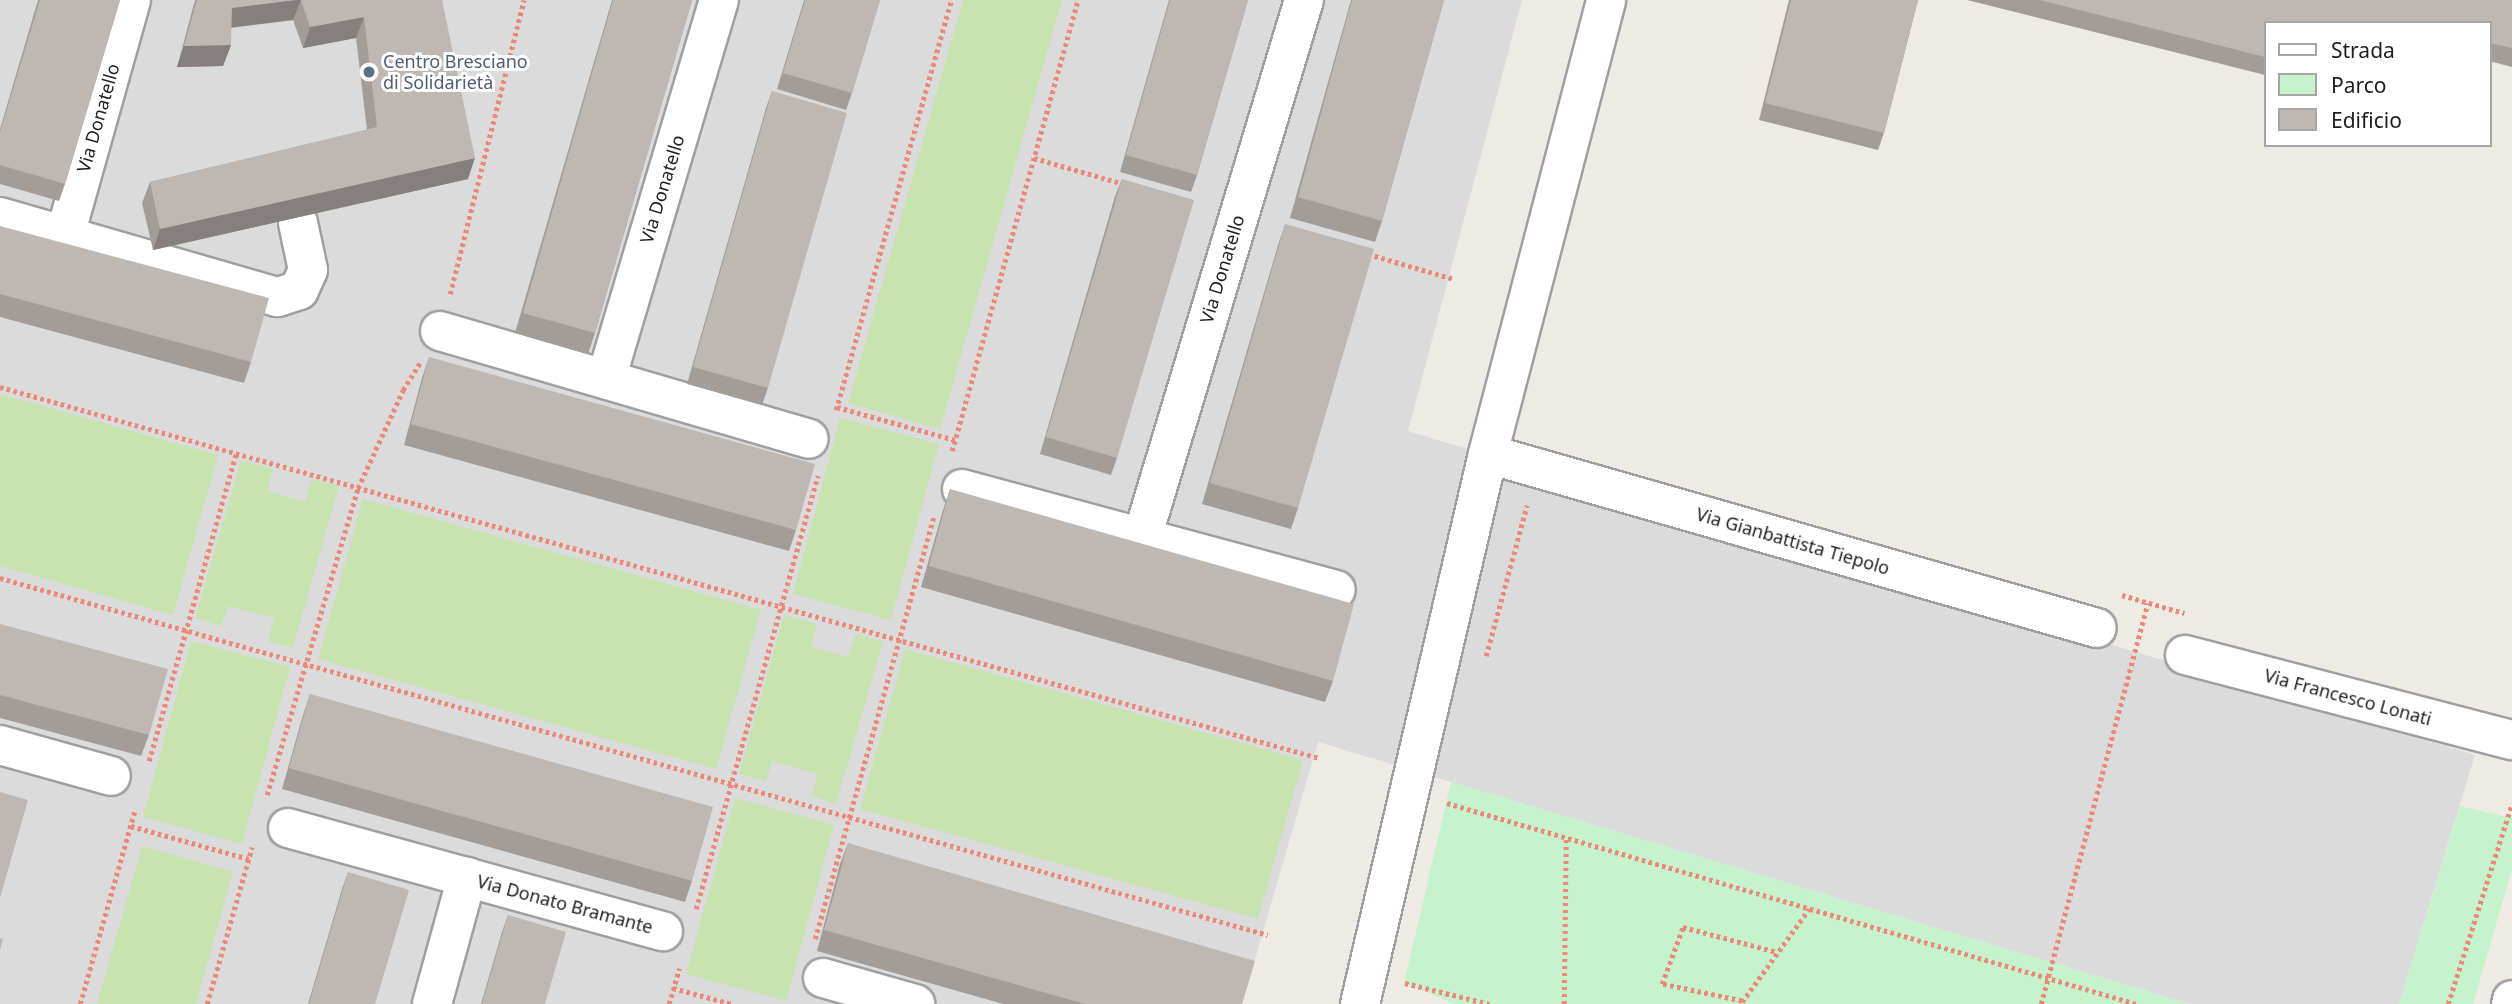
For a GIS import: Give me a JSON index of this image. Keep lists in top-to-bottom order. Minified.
{"streets":{"street":["Via Donatello","Via Gianbattista Tiepolo","Via Francesco Lonati","Via Donato Bramante"]},"places":["Centro Bresciano di Solidarietà"],"legend":["Strada","Parco","Edificio"]}
